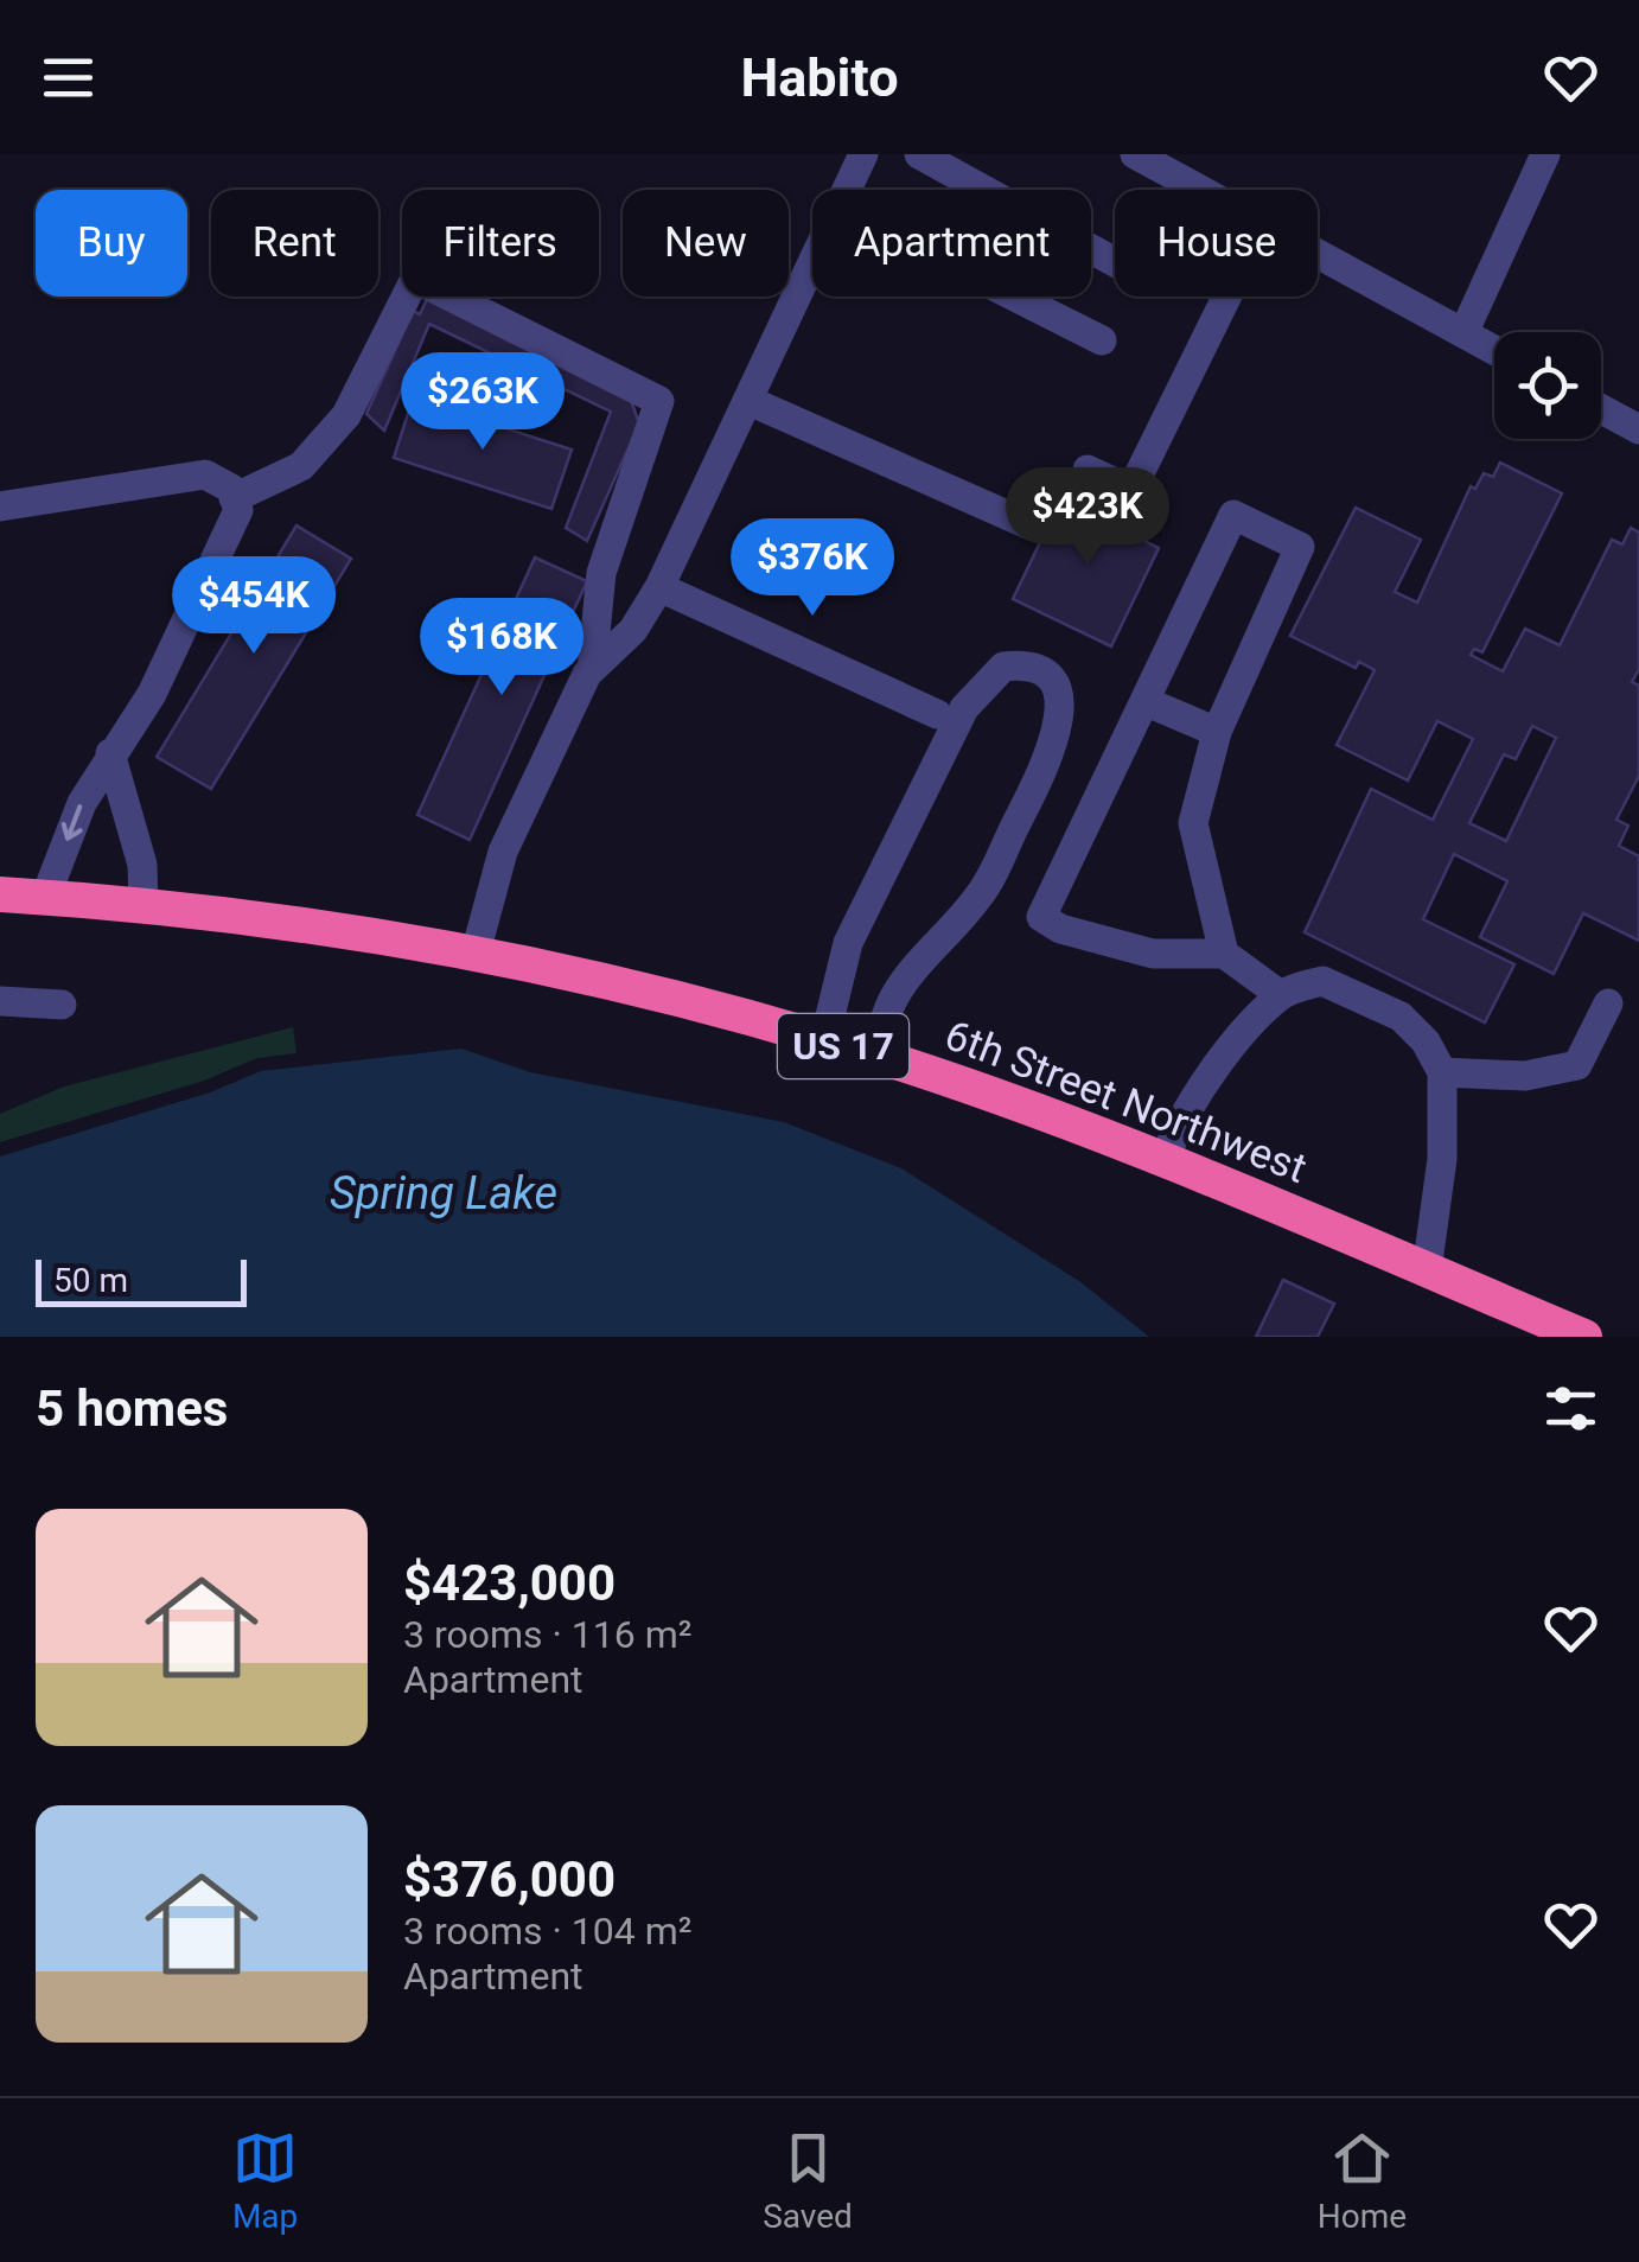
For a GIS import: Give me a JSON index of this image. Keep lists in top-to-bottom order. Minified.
{"streets":{"highway":["US 17","6th Street Northwest"]},"crossings":[["US 17","6th Street Northwest"]],"water":["Spring Lake"],"scale_bar":"50 m","page":{"header":"Habito","chip":["Buy","Rent","Filters","New","Apartment","House"],"price":["$263K","$423K","$376K","$454K","$168K"],"scale":"50 m","heading":"5 homes","list":[{"name":"$423,000","note":"3 rooms · 116 m² · Apartment"},{"name":"$376,000","note":"3 rooms · 104 m² · Apartment"}],"tabs":["Map","Saved","Home"]}}
